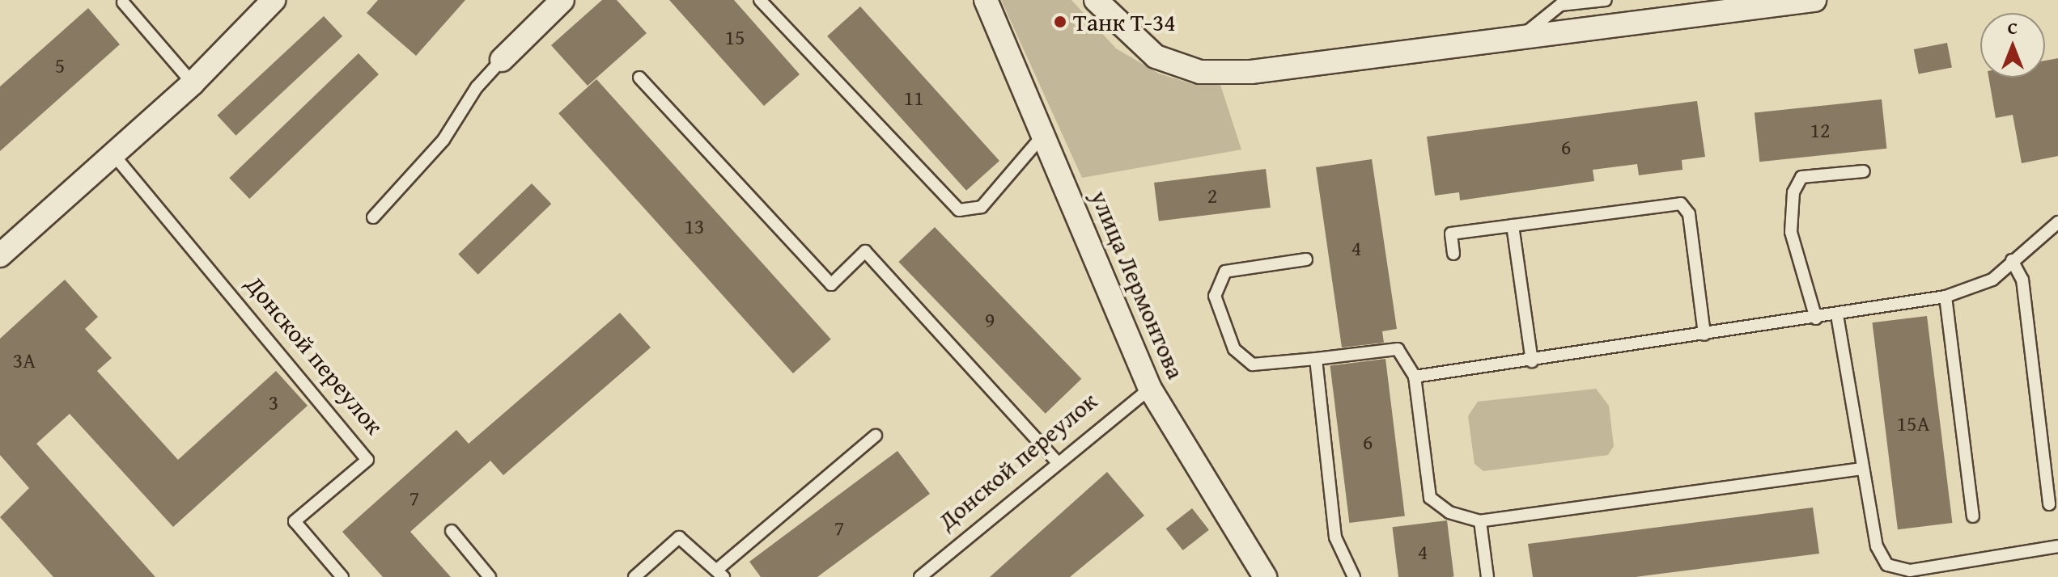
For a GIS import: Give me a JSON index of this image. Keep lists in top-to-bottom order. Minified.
{"streets":{"street":["улица Лермонтова"],"lane":["Донской переулок"]},"crossings":[["улица Лермонтова","Донской переулок"]],"places":["Танк Т-34"],"house_numbers":["15","5","11","12","6","2","13","4","9","3А","3","15А","6","7","7","4"],"north":"top"}
